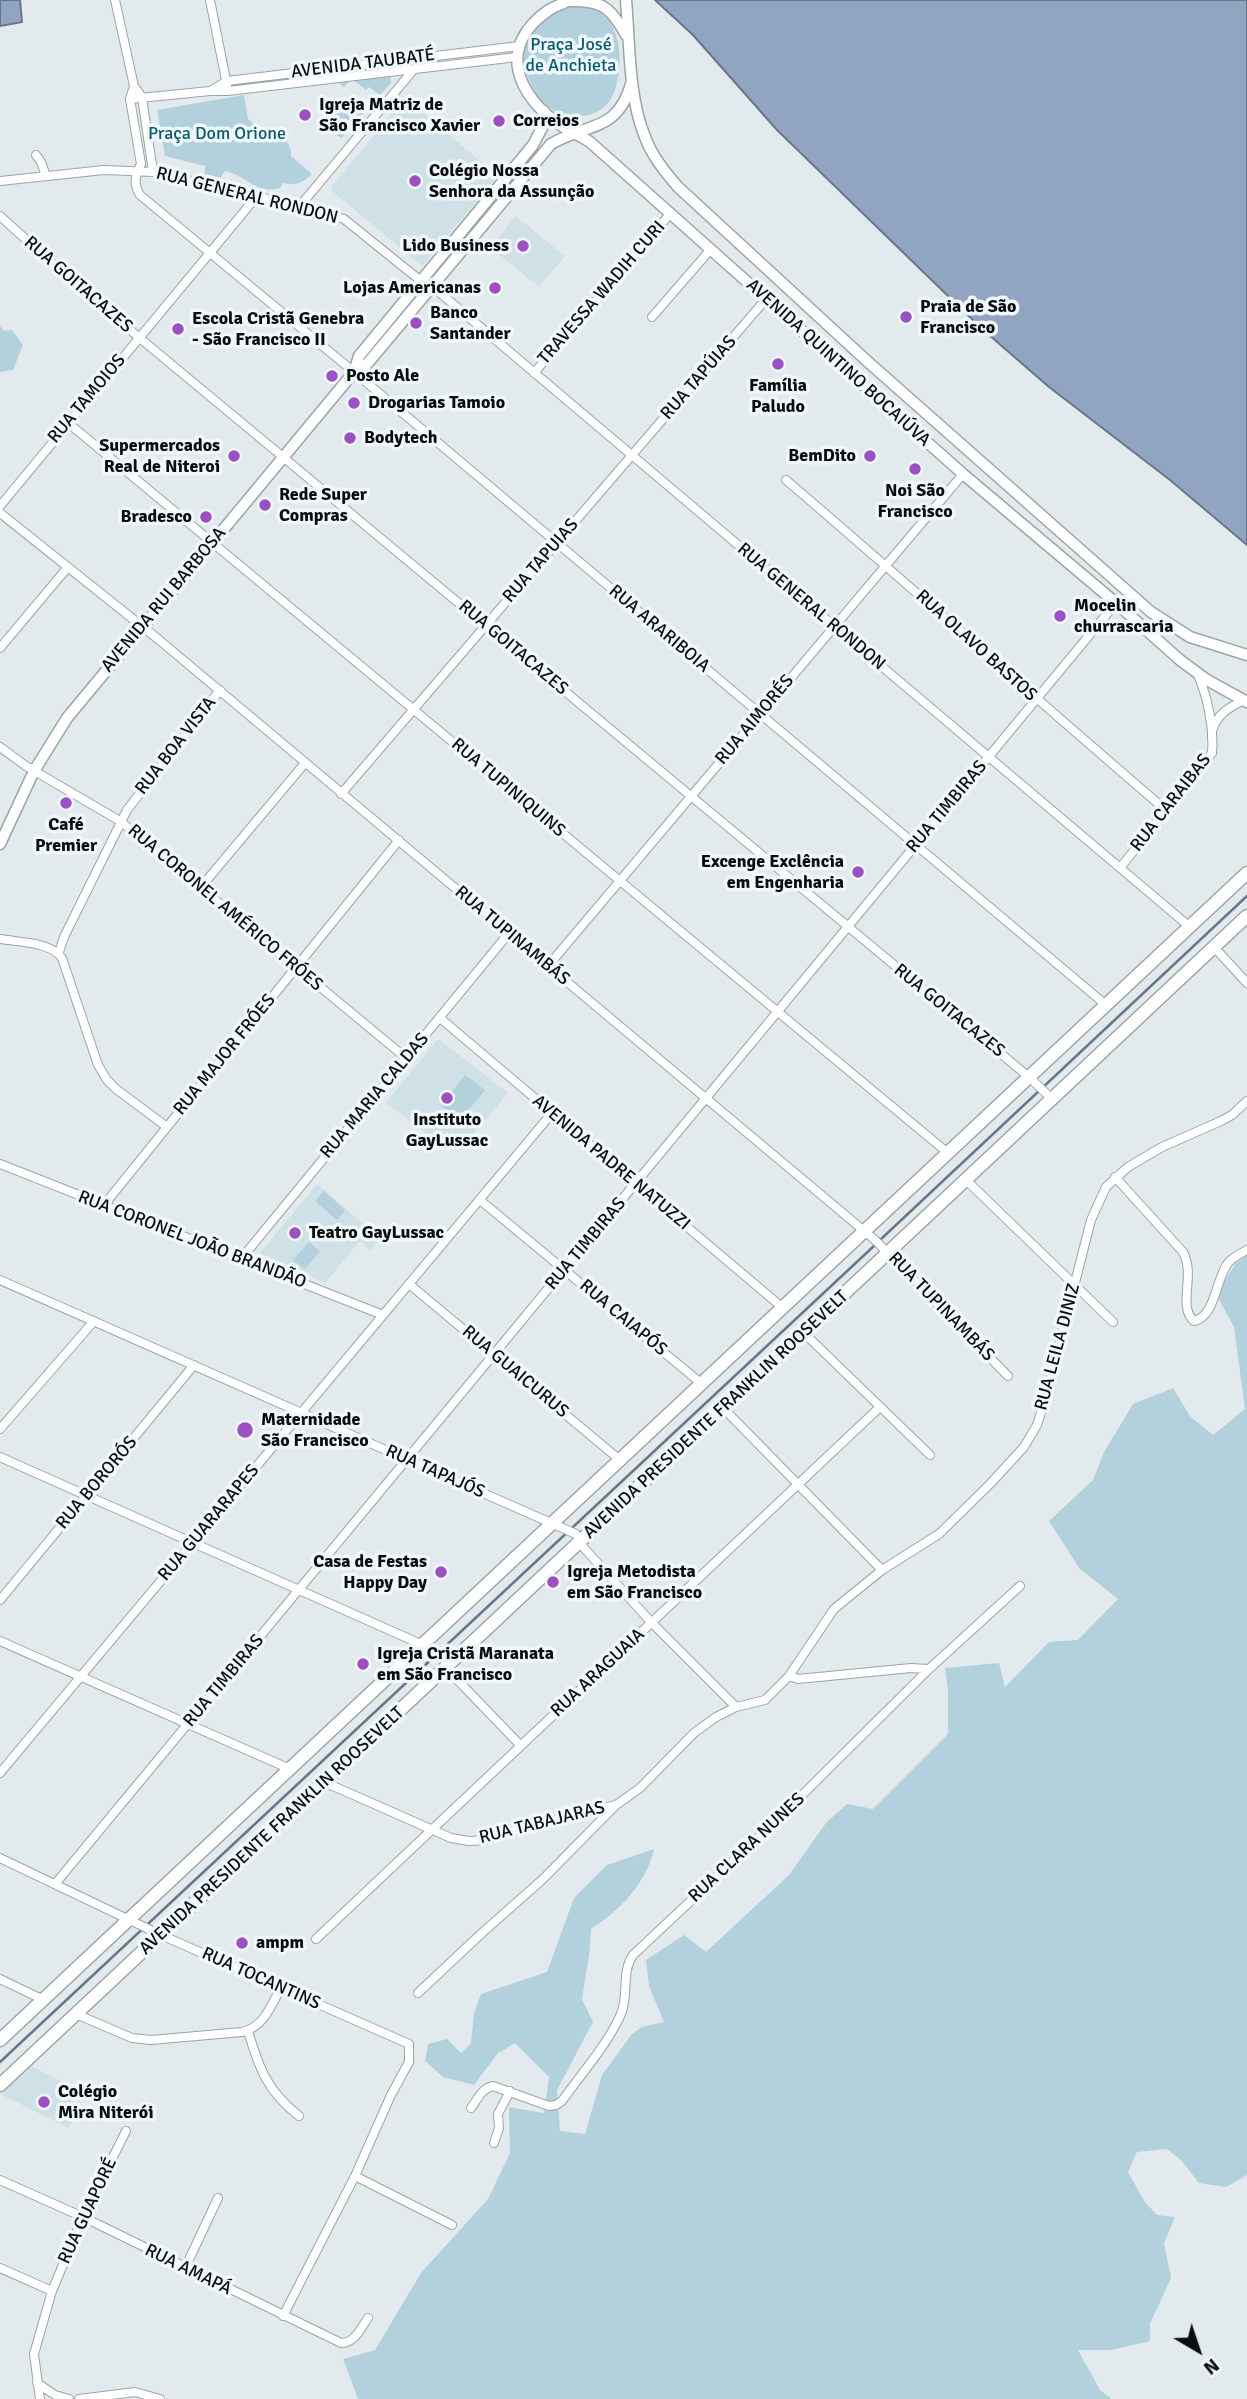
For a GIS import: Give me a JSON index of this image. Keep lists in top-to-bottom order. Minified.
{"streets":{"main road":["AVENIDA QUINTINO BOCAIÚVA","AVENIDA RUI BARBOSA","AVENIDA PRESIDENTE FRANKLIN ROOSEVELT"],"street":["AVENIDA TAUBATÉ","RUA GENERAL RONDON","RUA GOITACAZES","TRAVESSA WADIH CURI","RUA TAPÚIAS","RUA TAMOIOS","RUA TAPUIAS","RUA ARARIBOIA","RUA OLAVO BASTOS","RUA AIMORÉS","RUA BOA VISTA","RUA TUPINIQUINS","RUA CARAIBAS","RUA TIMBIRAS","RUA CORONEL AMÉRICO FRÓES","RUA TUPINAMBÁS","RUA MAJOR FRÓES","RUA MARIA CALDAS","AVENIDA PADRE NATUZZI","RUA CORONEL JOÃO BRANDÃO","RUA CAIAPÓS","RUA LEILA DINIZ","RUA GUAICURUS","RUA TAPAJÓS","RUA BORORÓS","RUA GUARARAPES","RUA ARAGUAIA","RUA TABAJARAS","RUA CLARA NUNES","RUA TOCANTINS","RUA GUAPORÉ","RUA AMAPÁ"]},"crossings":[["AVENIDA TAUBATÉ","AVENIDA QUINTINO BOCAIÚVA"],["AVENIDA TAUBATÉ","AVENIDA RUI BARBOSA"],["AVENIDA TAUBATÉ","RUA ARARIBOIA"],["RUA GENERAL RONDON","TRAVESSA WADIH CURI"],["RUA GENERAL RONDON","RUA TAPÚIAS"],["RUA GENERAL RONDON","RUA TAMOIOS"],["RUA GENERAL RONDON","RUA TAPUIAS"],["RUA GENERAL RONDON","AVENIDA RUI BARBOSA"],["RUA GENERAL RONDON","RUA ARARIBOIA"],["RUA GENERAL RONDON","RUA AIMORÉS"],["RUA GENERAL RONDON","RUA CARAIBAS"],["RUA GENERAL RONDON","RUA TIMBIRAS"],["RUA GENERAL RONDON","AVENIDA PRESIDENTE FRANKLIN ROOSEVELT"],["RUA GOITACAZES","RUA TAMOIOS"],["RUA GOITACAZES","RUA TAPUIAS"],["RUA GOITACAZES","AVENIDA RUI BARBOSA"],["RUA GOITACAZES","RUA AIMORÉS"],["RUA GOITACAZES","RUA TIMBIRAS"],["RUA GOITACAZES","AVENIDA PRESIDENTE FRANKLIN ROOSEVELT"],["TRAVESSA WADIH CURI","AVENIDA QUINTINO BOCAIÚVA"],["AVENIDA QUINTINO BOCAIÚVA","RUA TAPÚIAS"],["AVENIDA QUINTINO BOCAIÚVA","AVENIDA RUI BARBOSA"],["AVENIDA QUINTINO BOCAIÚVA","RUA AIMORÉS"],["AVENIDA QUINTINO BOCAIÚVA","RUA CARAIBAS"],["AVENIDA QUINTINO BOCAIÚVA","RUA TIMBIRAS"],["RUA TAPÚIAS","RUA TAPUIAS"],["RUA TAMOIOS","RUA ARARIBOIA"],["RUA TAMOIOS","RUA TUPINIQUINS"],["RUA TAPUIAS","RUA ARARIBOIA"],["RUA TAPUIAS","RUA TUPINIQUINS"],["RUA TAPUIAS","RUA TUPINAMBÁS"],["AVENIDA RUI BARBOSA","RUA ARARIBOIA"],["AVENIDA RUI BARBOSA","RUA TUPINIQUINS"],["AVENIDA RUI BARBOSA","RUA CORONEL AMÉRICO FRÓES"],["AVENIDA RUI BARBOSA","RUA TUPINAMBÁS"],["RUA ARARIBOIA","RUA AIMORÉS"],["RUA ARARIBOIA","RUA TIMBIRAS"],["RUA ARARIBOIA","AVENIDA PRESIDENTE FRANKLIN ROOSEVELT"],["RUA OLAVO BASTOS","RUA AIMORÉS"],["RUA OLAVO BASTOS","RUA CARAIBAS"],["RUA OLAVO BASTOS","RUA TIMBIRAS"],["RUA AIMORÉS","RUA TUPINIQUINS"],["RUA AIMORÉS","RUA TUPINAMBÁS"],["RUA BOA VISTA","RUA CORONEL AMÉRICO FRÓES"],["RUA BOA VISTA","RUA TUPINAMBÁS"],["RUA TUPINIQUINS","RUA TIMBIRAS"],["RUA TUPINIQUINS","AVENIDA PRESIDENTE FRANKLIN ROOSEVELT"],["RUA TIMBIRAS","RUA TUPINAMBÁS"],["RUA TIMBIRAS","AVENIDA PADRE NATUZZI"],["RUA TIMBIRAS","RUA CAIAPÓS"],["RUA TIMBIRAS","RUA GUAICURUS"],["RUA TIMBIRAS","RUA TAPAJÓS"],["RUA TIMBIRAS","RUA TOCANTINS"],["RUA CORONEL AMÉRICO FRÓES","RUA MAJOR FRÓES"],["RUA CORONEL AMÉRICO FRÓES","RUA MARIA CALDAS"],["RUA TUPINAMBÁS","RUA MAJOR FRÓES"],["RUA TUPINAMBÁS","RUA MARIA CALDAS"],["RUA TUPINAMBÁS","AVENIDA PRESIDENTE FRANKLIN ROOSEVELT"],["RUA MAJOR FRÓES","RUA CORONEL JOÃO BRANDÃO"],["RUA MARIA CALDAS","AVENIDA PADRE NATUZZI"],["RUA MARIA CALDAS","RUA CORONEL JOÃO BRANDÃO"],["AVENIDA PADRE NATUZZI","AVENIDA PRESIDENTE FRANKLIN ROOSEVELT"],["AVENIDA PADRE NATUZZI","RUA GUARARAPES"],["RUA CORONEL JOÃO BRANDÃO","RUA GUARARAPES"],["RUA CAIAPÓS","AVENIDA PRESIDENTE FRANKLIN ROOSEVELT"],["RUA CAIAPÓS","RUA GUARARAPES"],["RUA LEILA DINIZ","RUA TAPAJÓS"],["RUA LEILA DINIZ","RUA TABAJARAS"],["RUA GUAICURUS","AVENIDA PRESIDENTE FRANKLIN ROOSEVELT"],["RUA GUAICURUS","RUA GUARARAPES"],["AVENIDA PRESIDENTE FRANKLIN ROOSEVELT","RUA TAPAJÓS"],["AVENIDA PRESIDENTE FRANKLIN ROOSEVELT","RUA TABAJARAS"],["AVENIDA PRESIDENTE FRANKLIN ROOSEVELT","RUA TOCANTINS"],["RUA TAPAJÓS","RUA BORORÓS"],["RUA TAPAJÓS","RUA GUARARAPES"],["RUA TAPAJÓS","RUA ARAGUAIA"],["RUA TAPAJÓS","RUA TABAJARAS"],["RUA ARAGUAIA","RUA TABAJARAS"],["RUA GUAPORÉ","RUA AMAPÁ"]],"parks":["Praça José de Anchieta","Praça Dom Orione"],"places":["Igreja Matriz de São Francisco Xavier","Correios","Colégio Nossa Senhora da Assunção","Lido Business","Lojas Americanas","Praia de São Francisco","Banco Santander","Escola Cristã Genebra - São Francisco II","Família Paludo","Posto Ale","Drogarias Tamoio","Bodytech","Supermercados Real de Niteroi","BemDito","Noi São Francisco","Rede Super Compras","Bradesco","Mocelin churrascaria","Café Premier","Excenge Exclência em Engenharia","Instituto GayLussac","Teatro GayLussac","Maternidade São Francisco","Casa de Festas Happy Day","Igreja Metodista em São Francisco","Igreja Cristã Maranata em São Francisco","ampm","Colégio Mira Niterói"],"north":"bottom right"}
